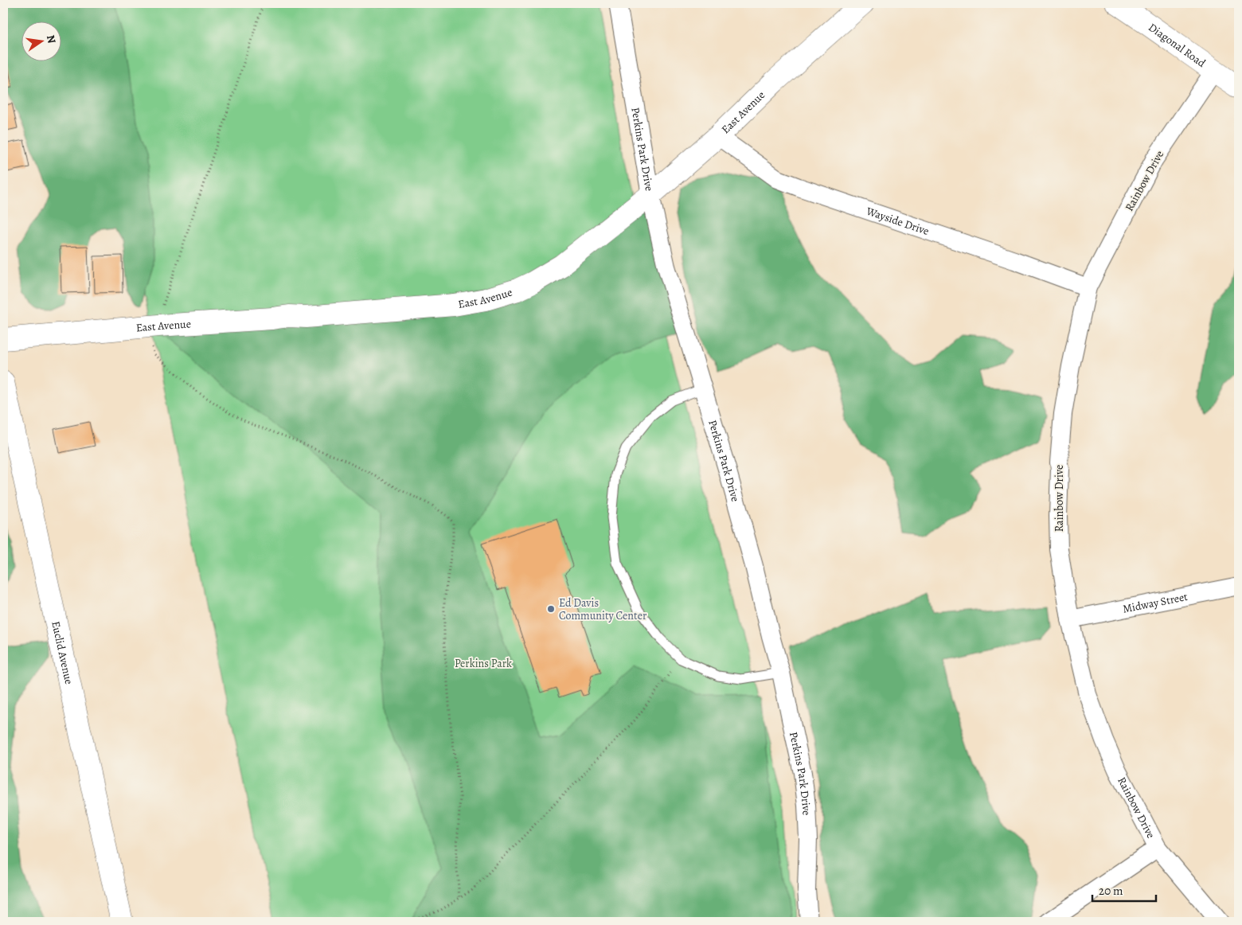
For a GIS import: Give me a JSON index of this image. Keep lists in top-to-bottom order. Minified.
{"streets":{"street":["Diagonal Road","East Avenue","Perkins Park Drive","Rainbow Drive","Wayside Drive","Midway Street","Euclid Avenue"]},"crossings":[["Diagonal Road","Rainbow Drive"],["East Avenue","Perkins Park Drive"],["East Avenue","Wayside Drive"],["Rainbow Drive","Wayside Drive"],["Rainbow Drive","Midway Street"]],"parks":["Perkins Park"],"places":["Ed Davis Community Center"],"scale_bar":"20 m","north":"right"}
